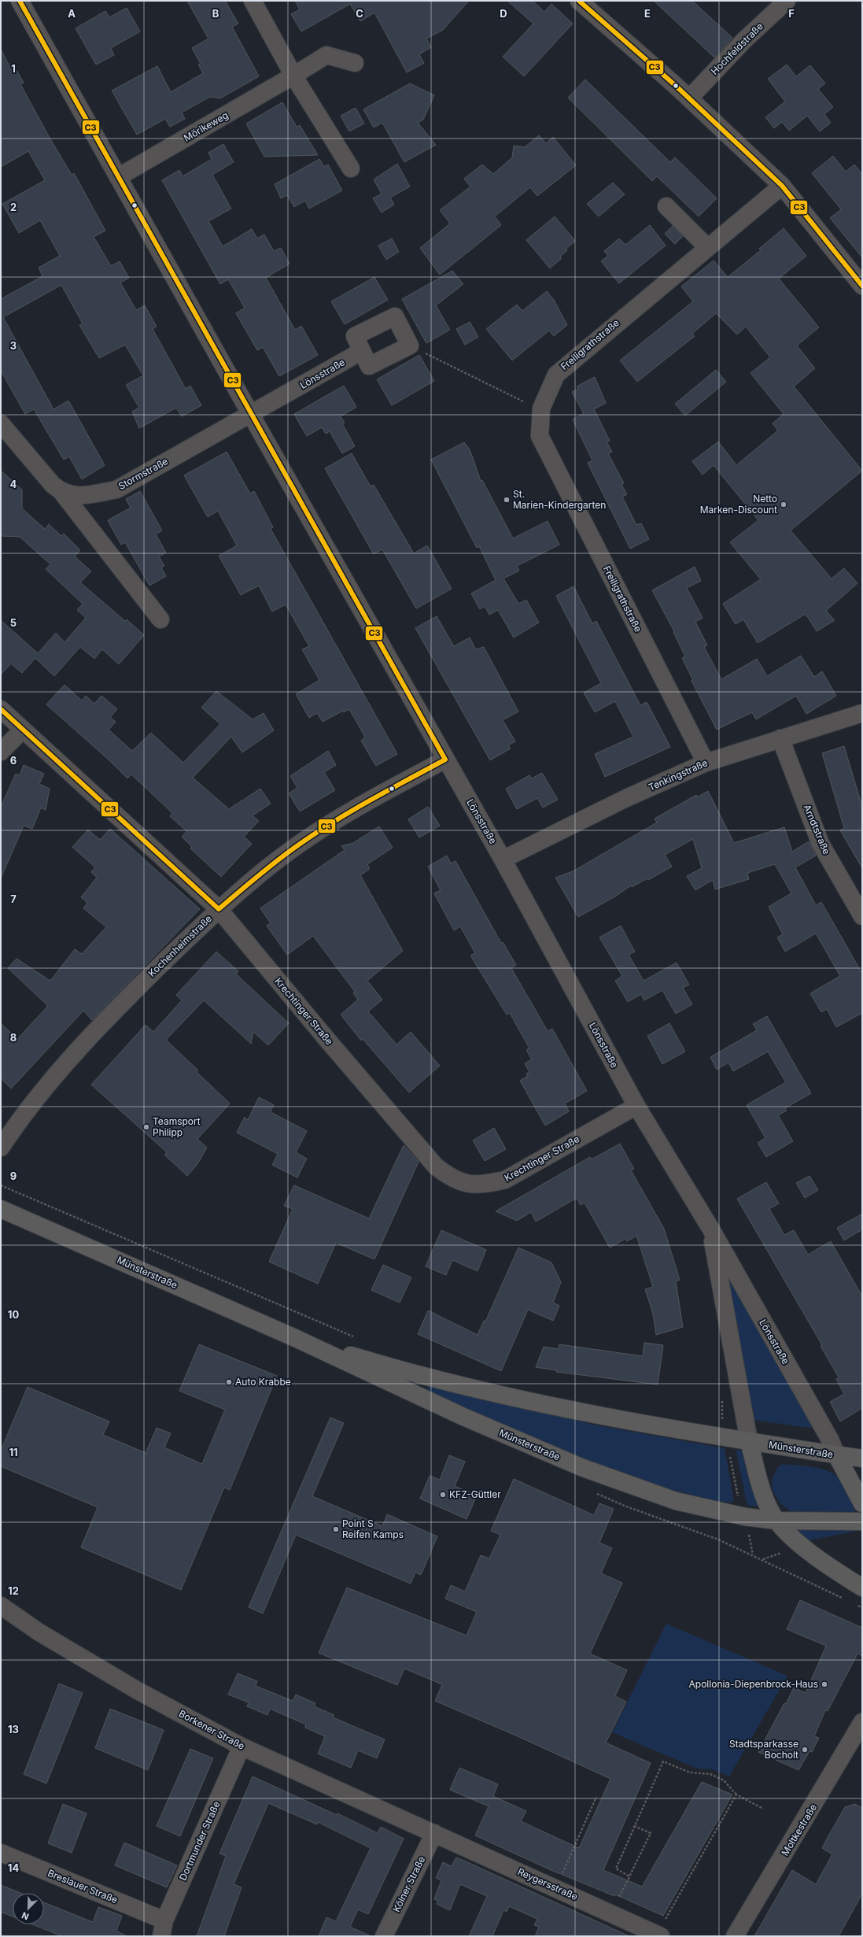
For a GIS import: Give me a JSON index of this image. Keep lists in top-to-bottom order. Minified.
{"streets":{"main road":["Münsterstraße"],"street":["Hochfeldstraße","Mörikeweg","Freiligrathstraße","Lönsstraße","Stormstraße","Tenkingstraße","Arndtstraße","Kochenheimstraße","Krechtinger Straße","Borkener Straße","Moltkestraße","Dortmunder Straße","Kölner Straße","Reygersstraße","Breslauer Straße"]},"crossings":[["Mörikeweg","Lönsstraße"],["Freiligrathstraße","Tenkingstraße"],["Lönsstraße","Stormstraße"],["Lönsstraße","Tenkingstraße"],["Lönsstraße","Kochenheimstraße"],["Lönsstraße","Krechtinger Straße"],["Lönsstraße","Münsterstraße"],["Tenkingstraße","Arndtstraße"],["Kochenheimstraße","Krechtinger Straße"],["Borkener Straße","Dortmunder Straße"],["Borkener Straße","Kölner Straße"],["Borkener Straße","Reygersstraße"],["Dortmunder Straße","Breslauer Straße"],["Kölner Straße","Reygersstraße"]],"places":["St. Marien-Kindergarten","Netto Marken-Discount","Teamsport Philipp","Auto Krabbe","KFZ-Güttler","Point S Reifen Kamps","Apollonia-Diepenbrock-Haus","Stadtsparkasse Bocholt"],"lines":["transit line C3"],"north":"bottom left","grid":{"columns":["A","B","C","D","E","F"],"rows":["1","2","3","4","5","6","7","8","9","10","11","12","13","14"]}}
